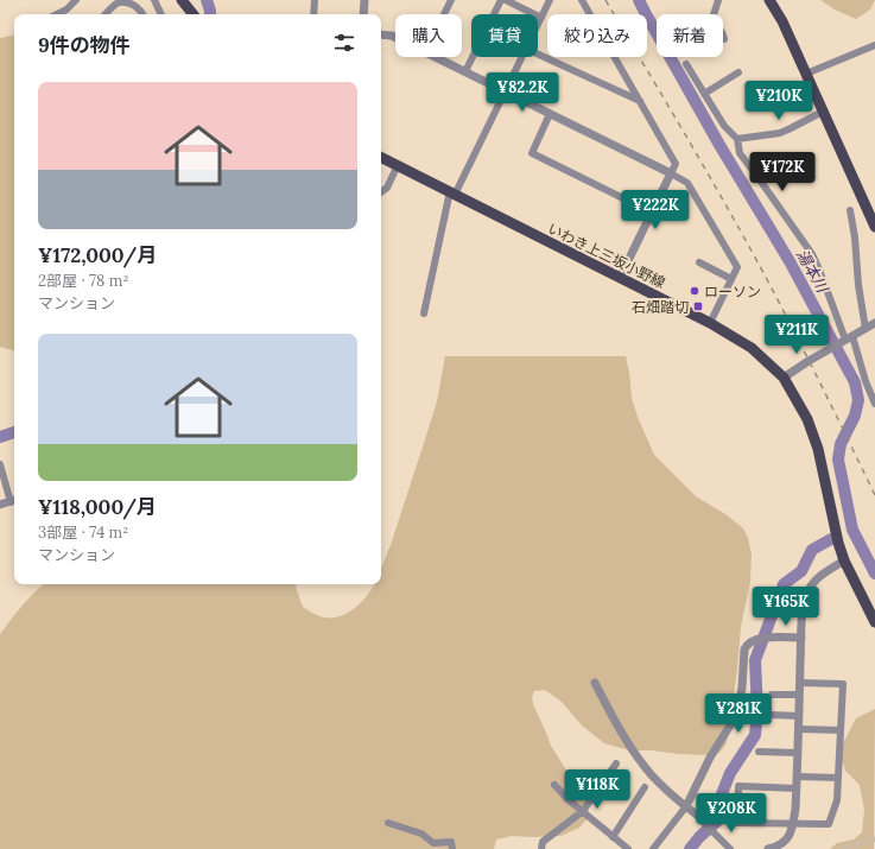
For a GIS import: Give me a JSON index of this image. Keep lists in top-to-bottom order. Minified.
{"streets":{"main road":["いわき上三坂小野線"]},"water":["湯本川"],"places":{"other":["ローソン"],"transit":["石畑踏切"]},"page":{"chip":["購入","賃貸","絞り込み","新着"],"heading":"9件の物件","list":[{"name":"¥172,000/月","note":"2部屋 · 78 m² · マンション"},{"name":"¥118,000/月","note":"3部屋 · 74 m² · マンション"}],"price":["¥82.2K","¥210K","¥172K","¥222K","¥211K","¥165K","¥281K","¥118K","¥208K"]}}
